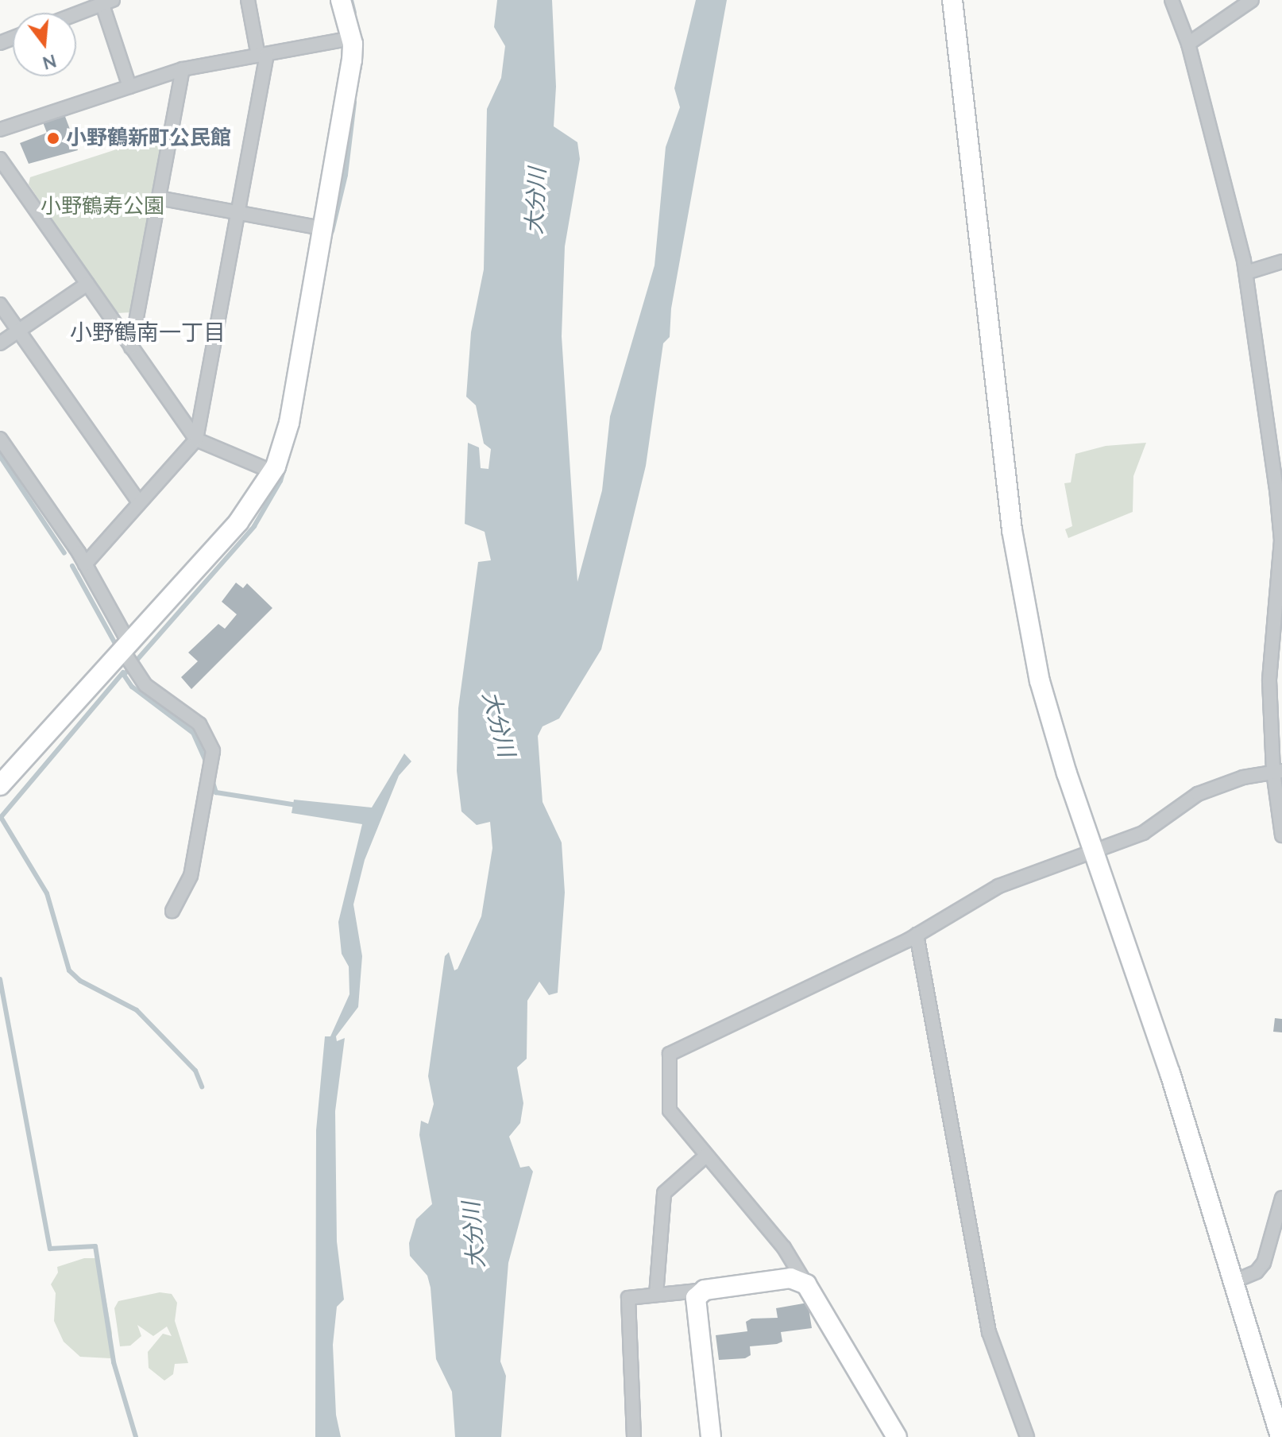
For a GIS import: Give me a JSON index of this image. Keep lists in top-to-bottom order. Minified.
{"districts":["小野鶴南一丁目"],"water":["大分川"],"parks":["小野鶴寿公園"],"places":["小野鶴新町公民館"],"north":"bottom"}
